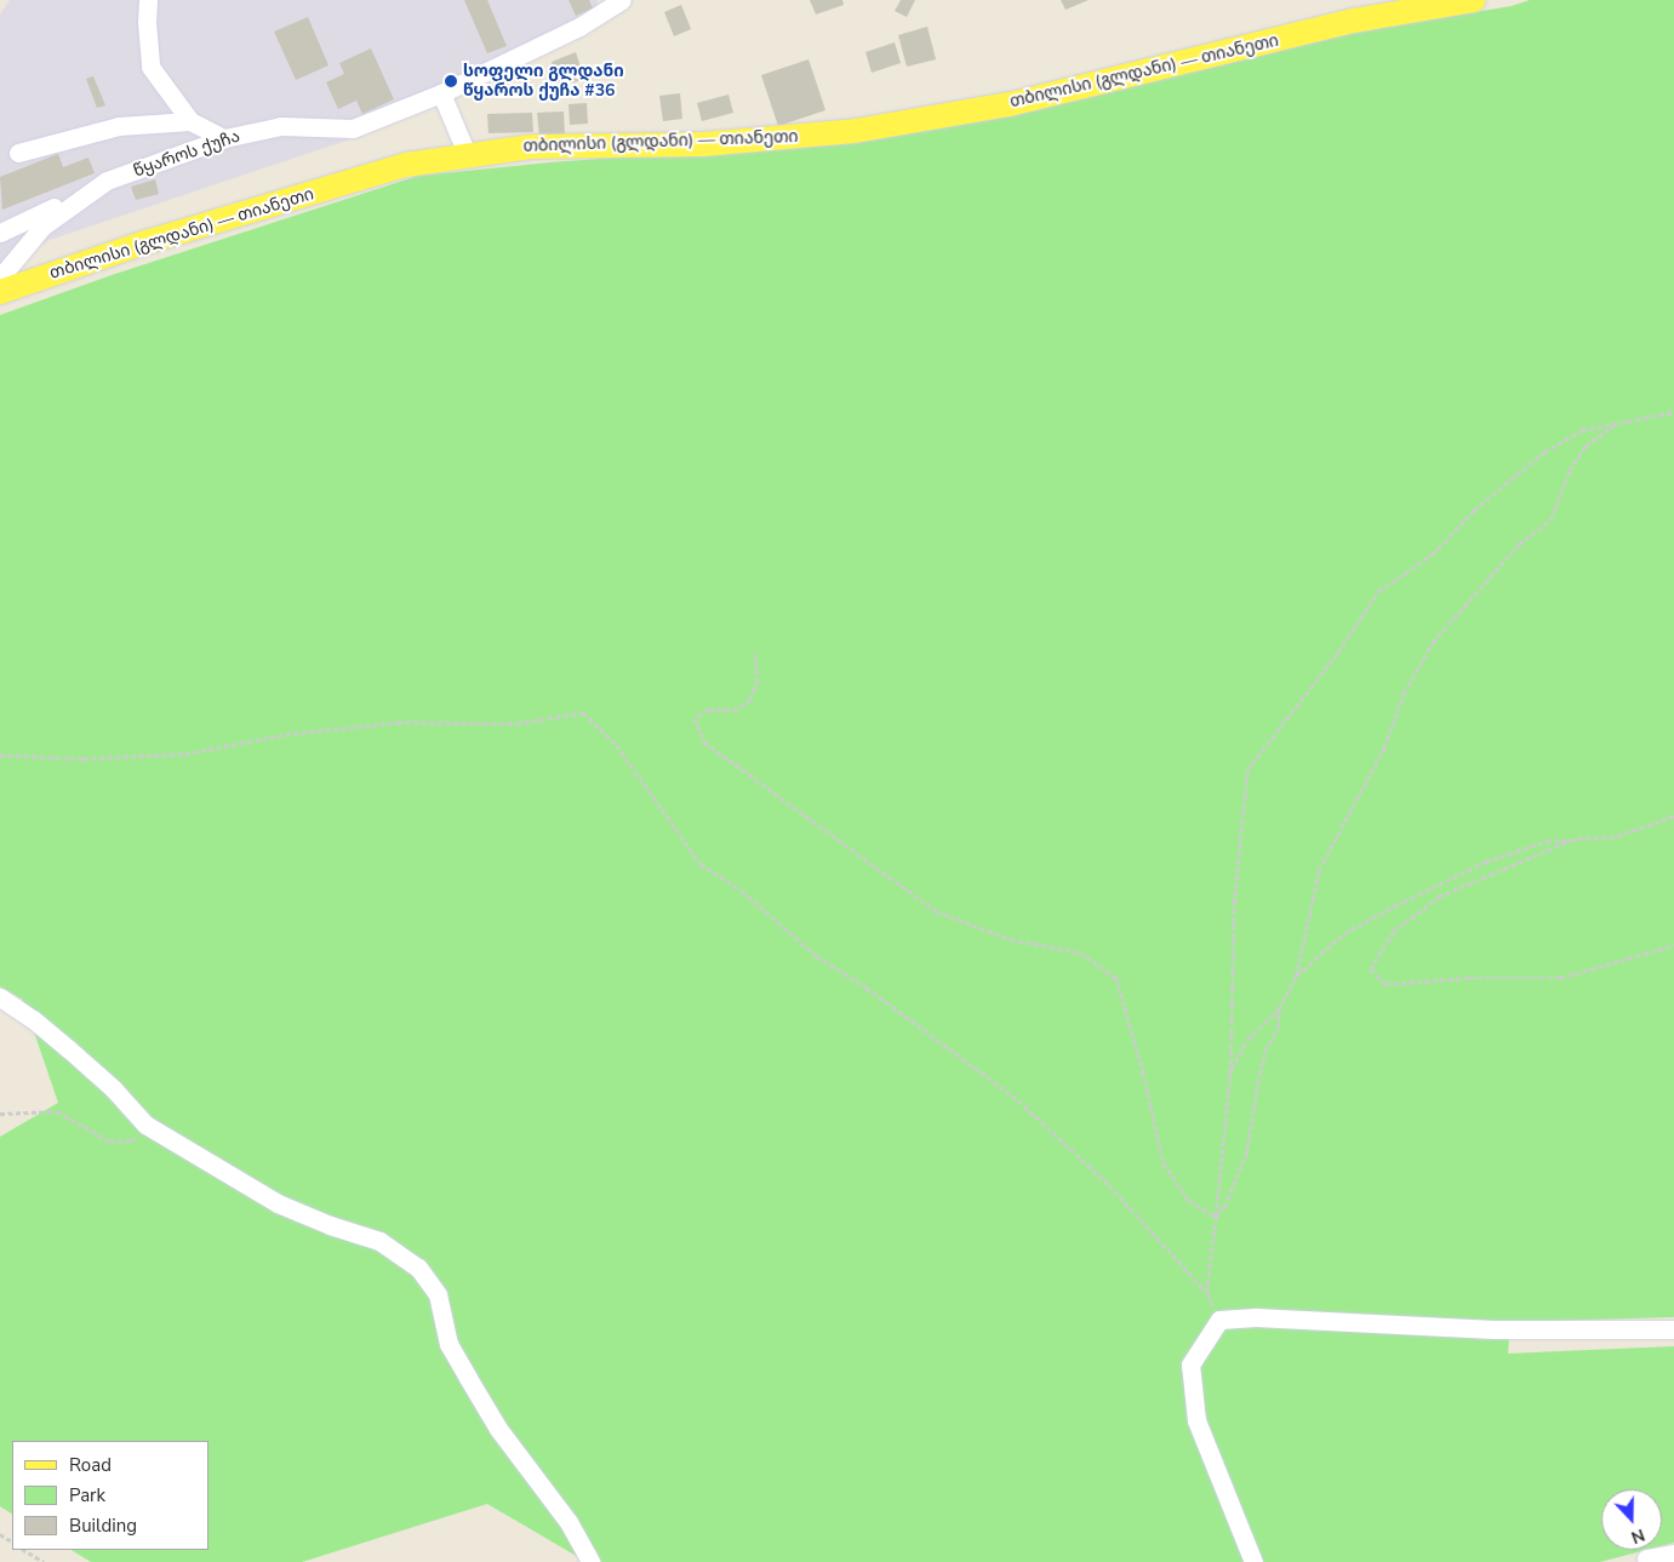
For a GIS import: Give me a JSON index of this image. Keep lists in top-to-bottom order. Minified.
{"streets":{"main road":["თბილისი (გლდანი) — თიანეთი"],"street":["წყაროს ქუჩა"]},"places":["სოფელი გლდანი წყაროს ქუჩა #36"],"legend":["Road","Park","Building"],"north":"bottom"}
